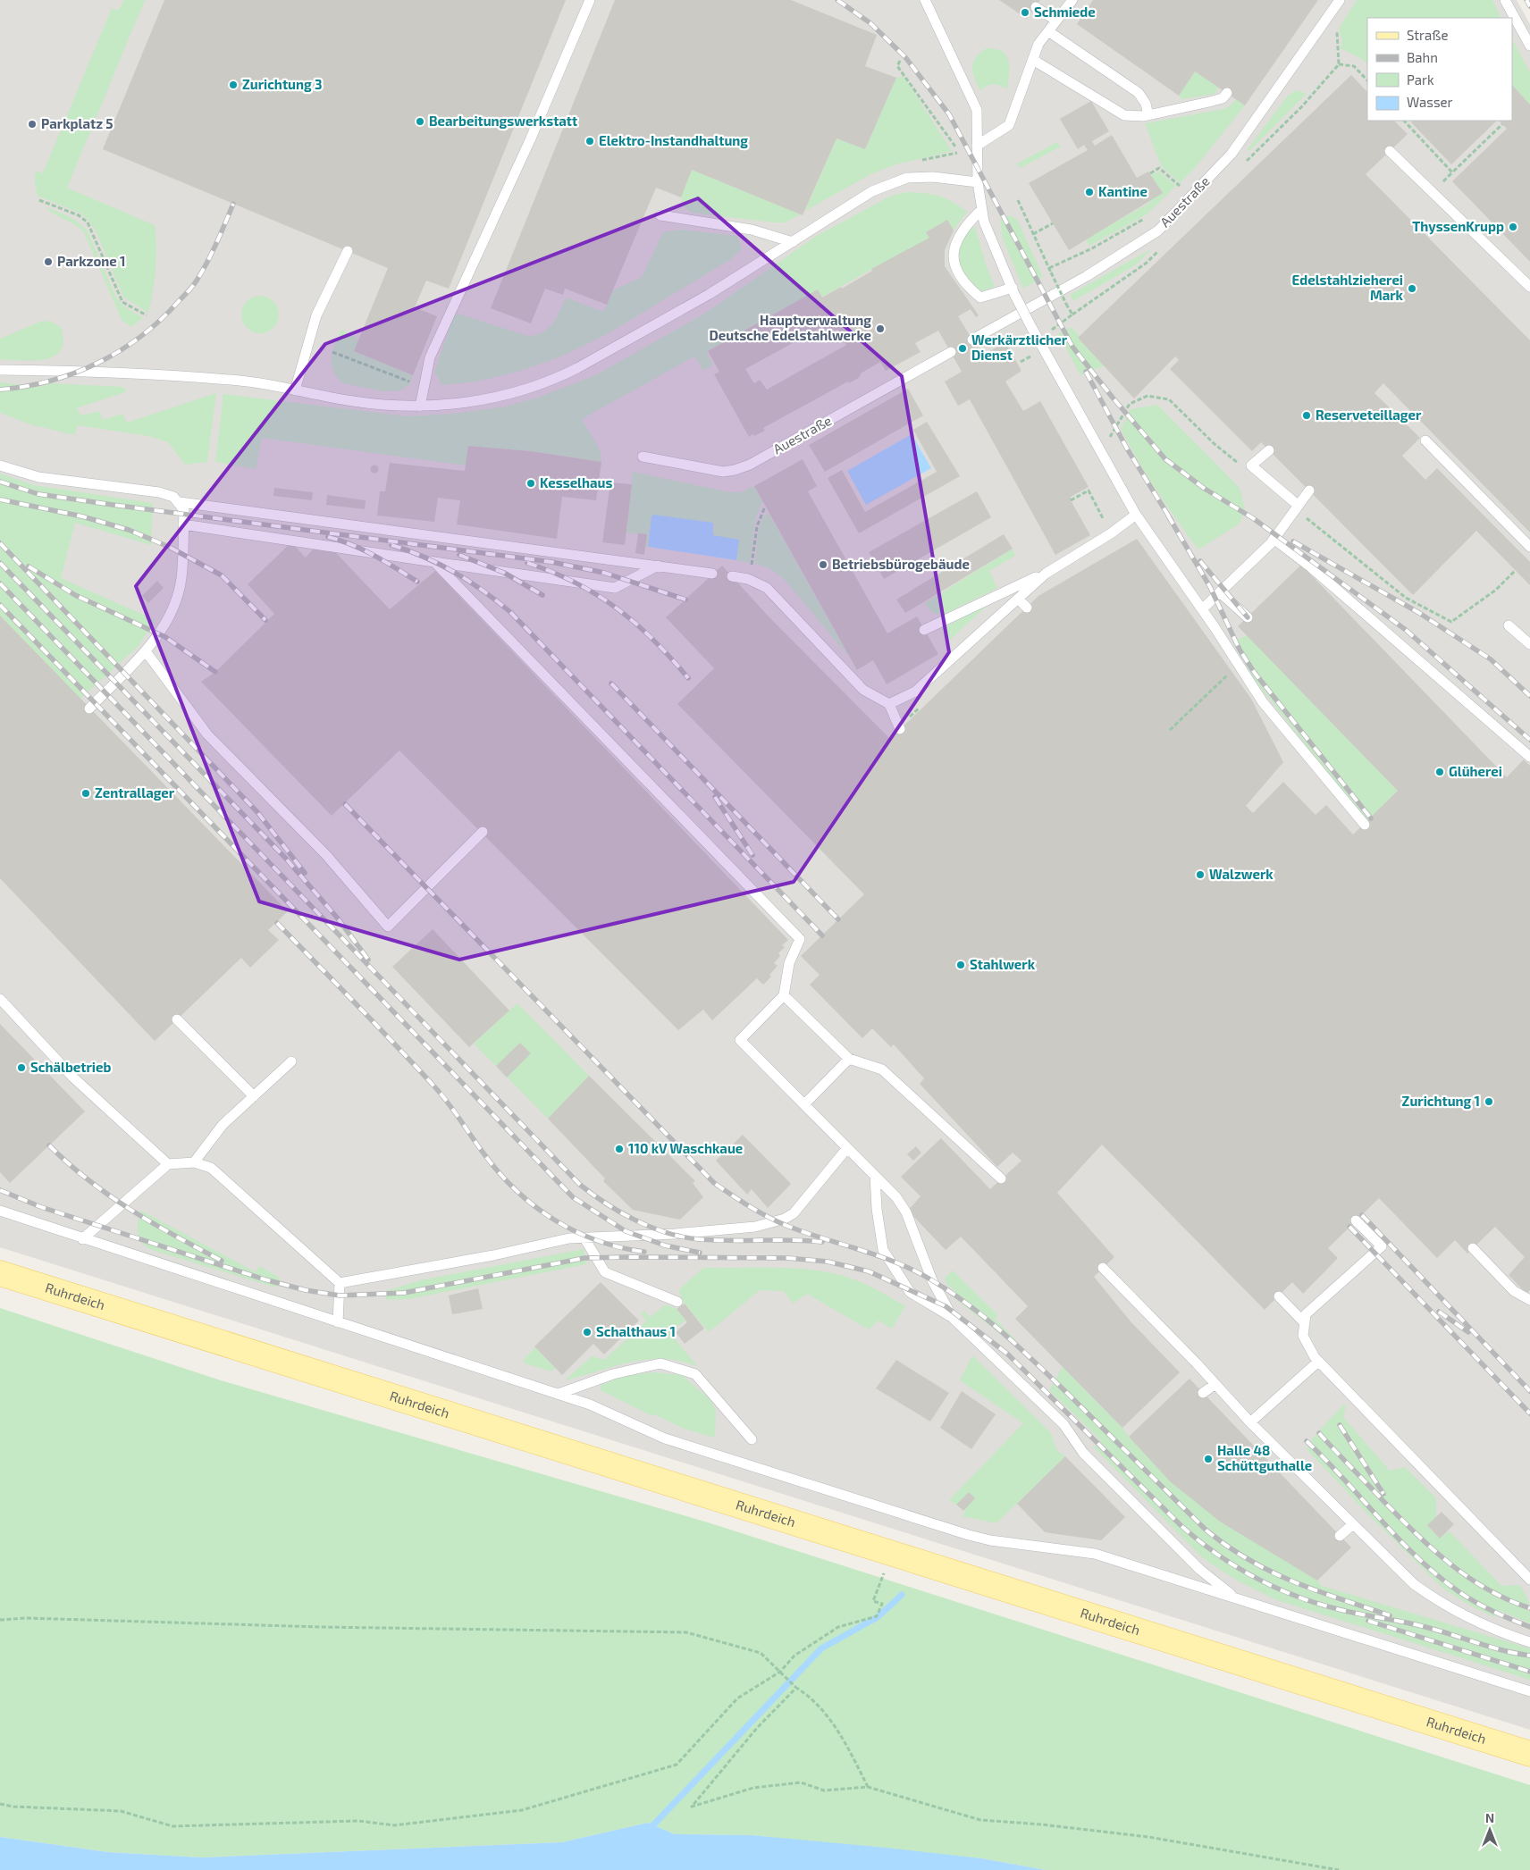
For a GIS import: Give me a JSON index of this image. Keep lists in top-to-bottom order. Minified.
{"streets":{"main road":["Ruhrdeich"],"lane":["Auestraße"]},"places":["Schmiede","Zurichtung 3","Bearbeitungswerkstatt","Parkplatz 5","Elektro-Instandhaltung","Kantine","ThyssenKrupp","Parkzone 1","Edelstahlzieherei Mark","Hauptverwaltung Deutsche Edelstahlwerke","Werkärztlicher Dienst","Reserveteillager","Kesselhaus","Betriebsbürogebäude","Glüherei","Zentrallager","Walzwerk","Stahlwerk","Schälbetrieb","Zurichtung 1","110 kV Waschkaue","Schalthaus 1","Halle 48 Schüttguthalle"],"legend":["Straße","Bahn","Park","Wasser"],"north":"top"}
